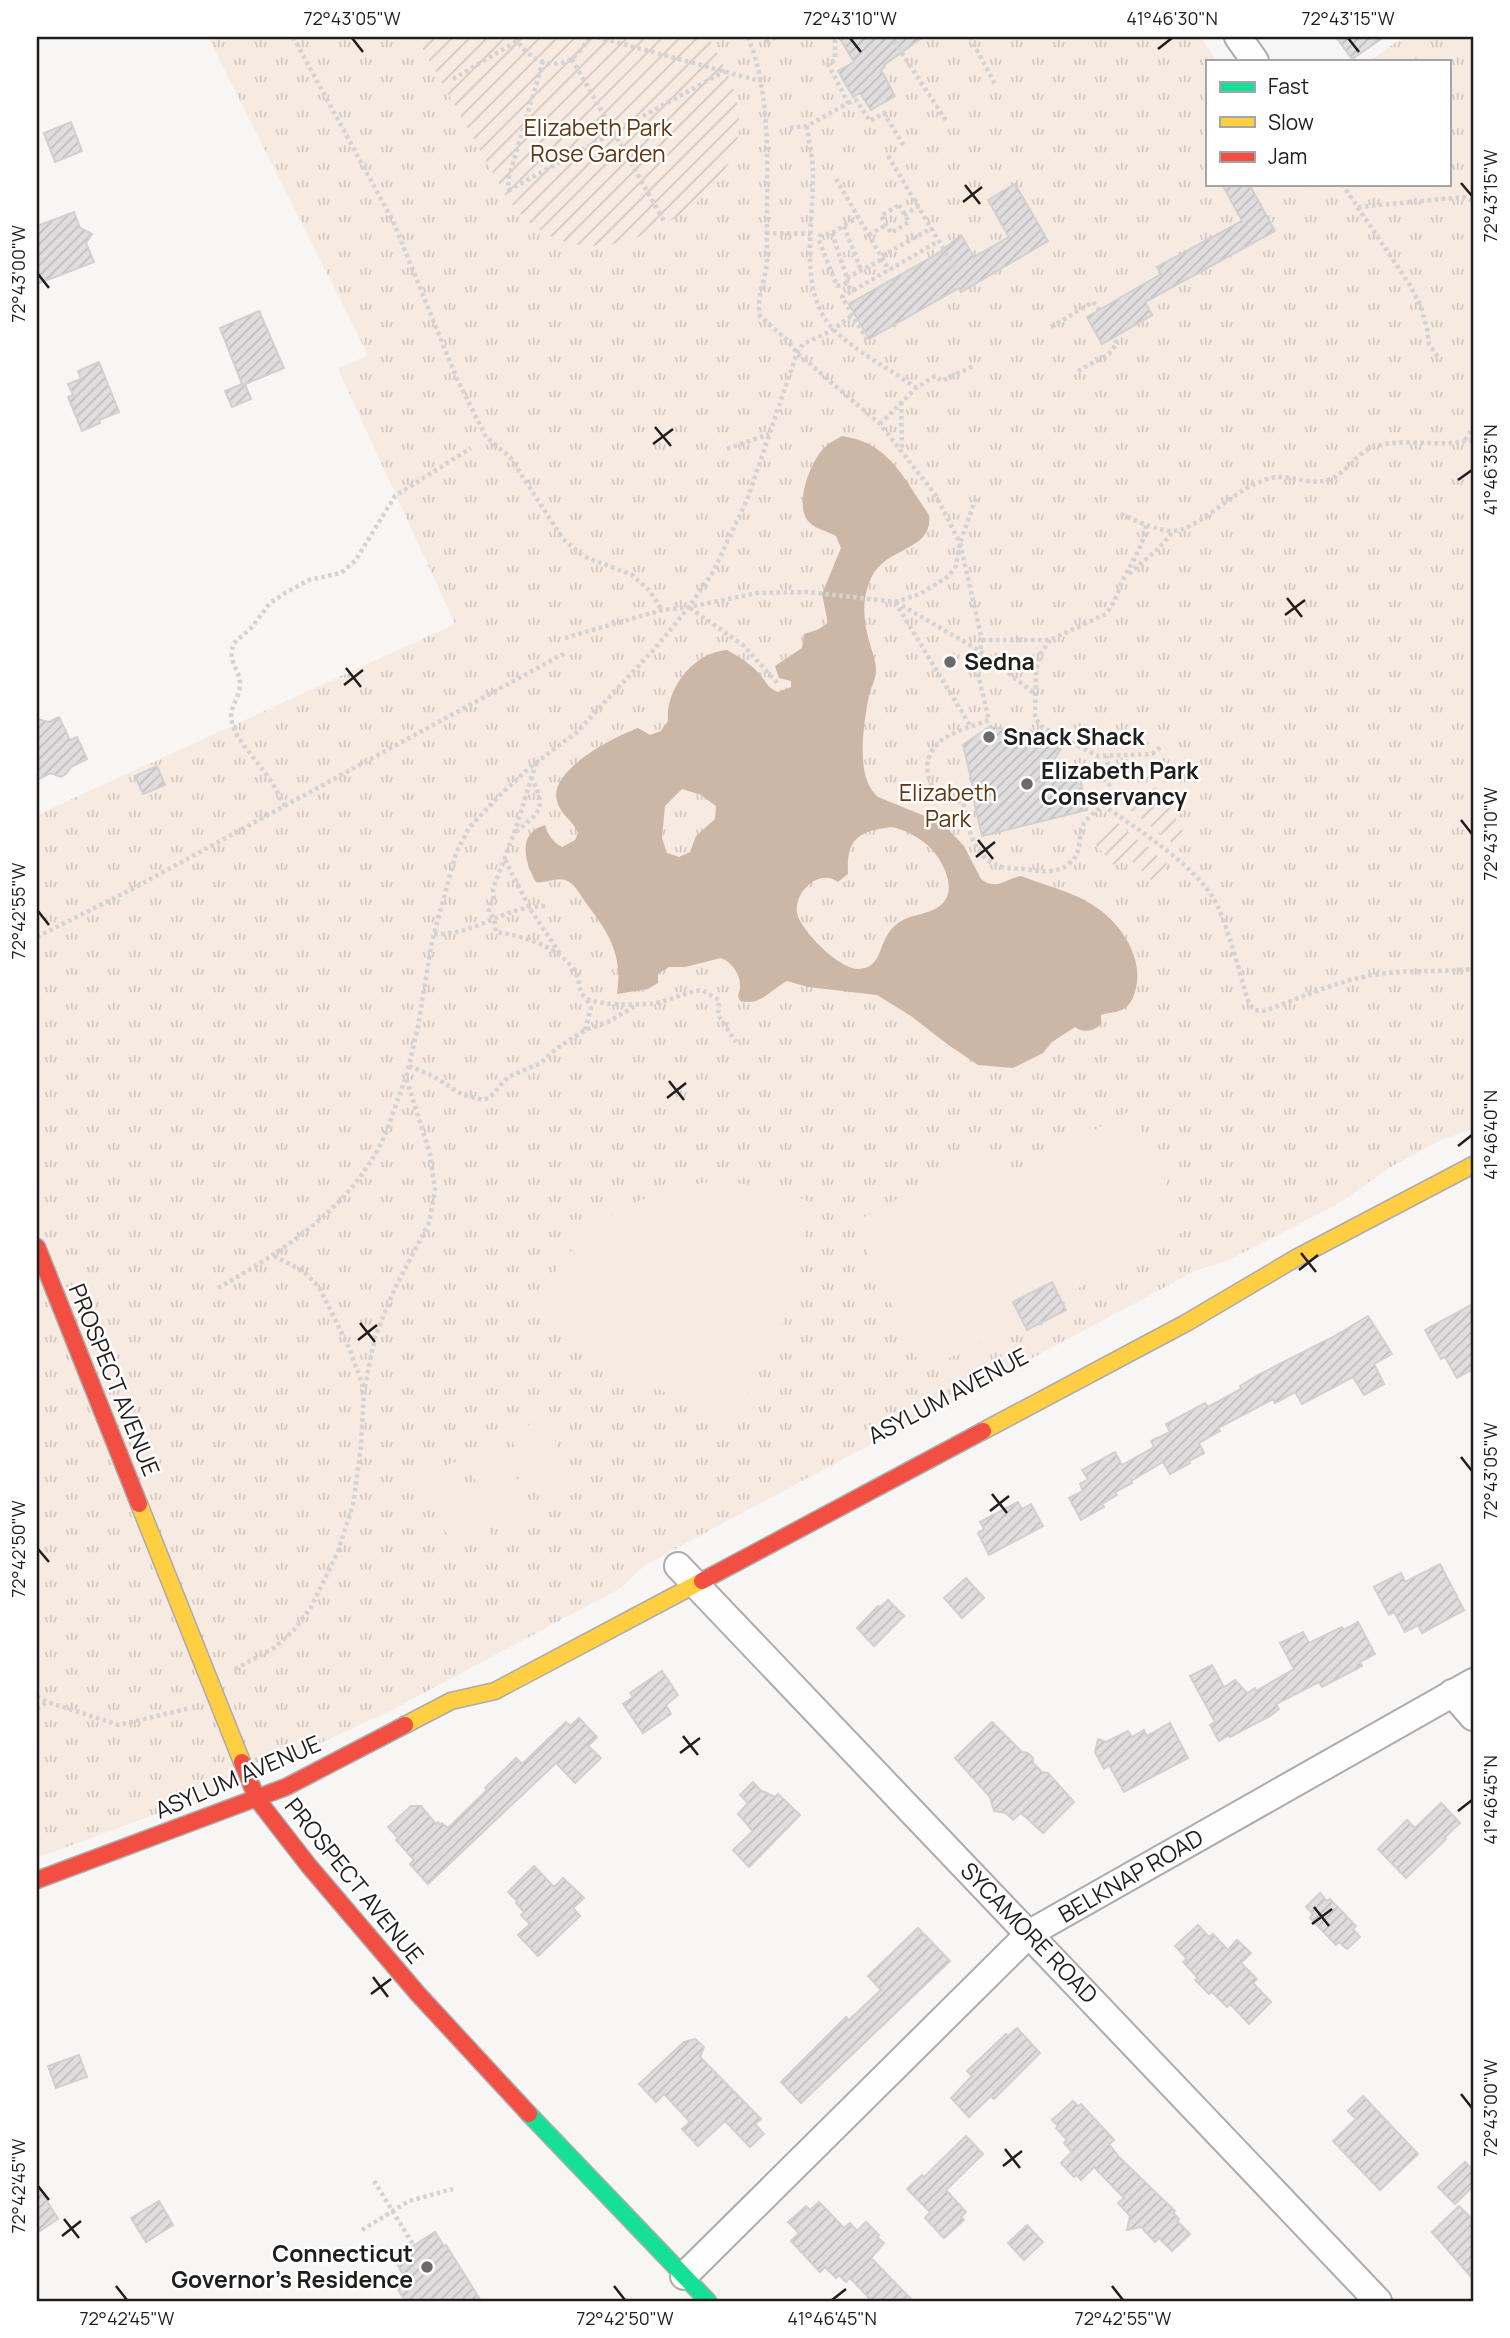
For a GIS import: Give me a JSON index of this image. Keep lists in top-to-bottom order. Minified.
{"streets":{"main road":["PROSPECT AVENUE","ASYLUM AVENUE"],"street":["BELKNAP ROAD","SYCAMORE ROAD"]},"crossings":[["PROSPECT AVENUE","ASYLUM AVENUE"],["PROSPECT AVENUE","BELKNAP ROAD"],["ASYLUM AVENUE","SYCAMORE ROAD"],["BELKNAP ROAD","SYCAMORE ROAD"]],"parks":["Elizabeth Park Rose Garden","Elizabeth Park"],"places":["Sedna","Snack Shack","Elizabeth Park Conservancy","Connecticut Governor's Residence"],"legend":["Fast","Slow","Jam"],"coordinates":["72°43'05\"W","72°43'10\"W","41°46'30\"N","72°43'15\"W","72°43'00\"W","41°46'35\"N","72°42'55\"W","41°46'40\"N","72°42'50\"W","41°46'45\"N","72°42'45\"W"]}
